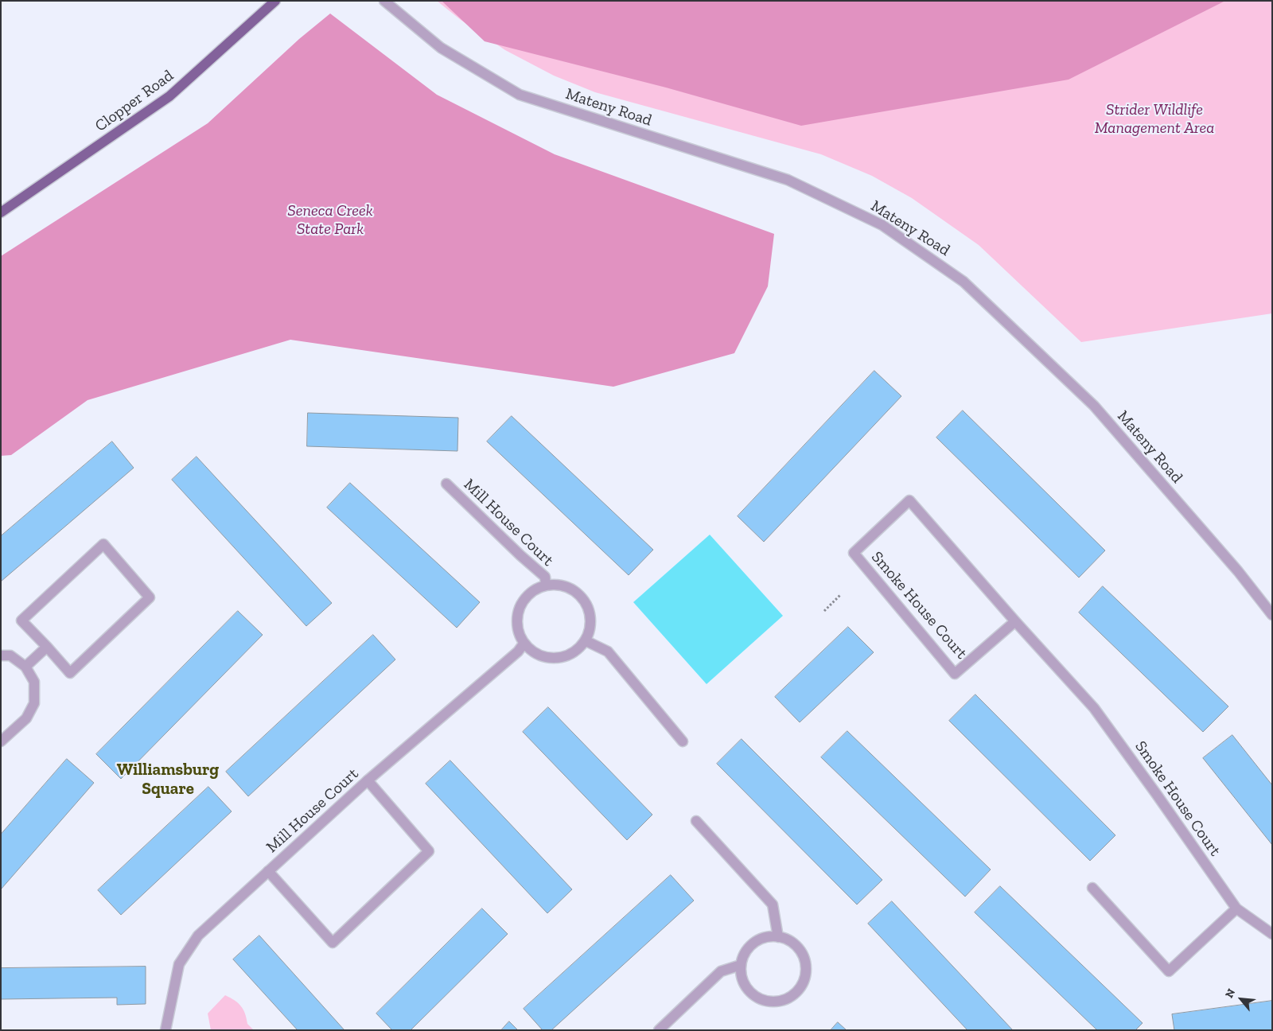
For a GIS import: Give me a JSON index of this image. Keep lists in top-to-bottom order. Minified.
{"streets":{"main road":["Clopper Road"],"street":["Mateny Road","Mill House Court","Smoke House Court"]},"districts":["Williamsburg Square"],"parks":["Strider Wildlife Management Area","Seneca Creek State Park"],"north":"top left"}
